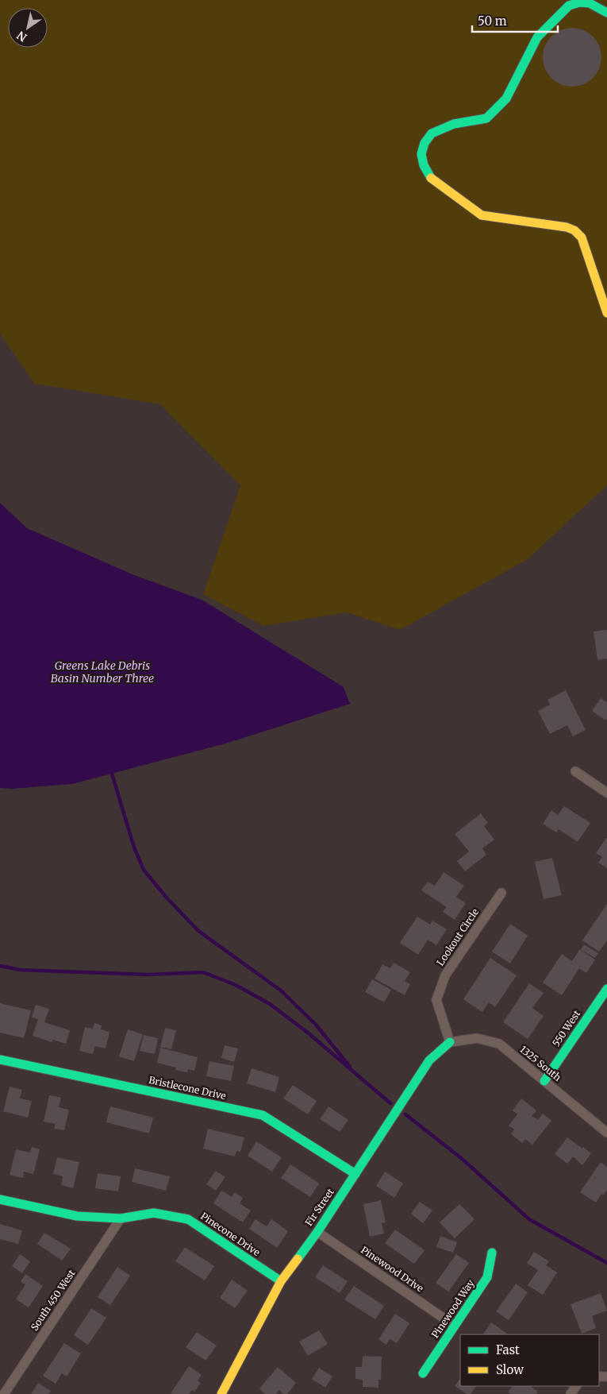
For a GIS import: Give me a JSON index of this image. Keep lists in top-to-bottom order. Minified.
{"streets":{"street":["Lookout Circle","550 West","1325 South","Bristlecone Drive","Fir Street","Pinecone Drive","Pinewood Drive","South 450 West","Pinewood Way"]},"crossings":[["Lookout Circle","1325 South"],["Lookout Circle","Fir Street"],["550 West","1325 South"],["1325 South","Fir Street"],["Bristlecone Drive","Fir Street"],["Fir Street","Pinecone Drive"],["Fir Street","Pinewood Drive"],["Pinecone Drive","South 450 West"],["Pinewood Drive","Pinewood Way"]],"water":["Greens Lake Debris Basin Number Three"],"legend":["Fast","Slow"],"scale_bar":"50 m","north":"bottom left"}
